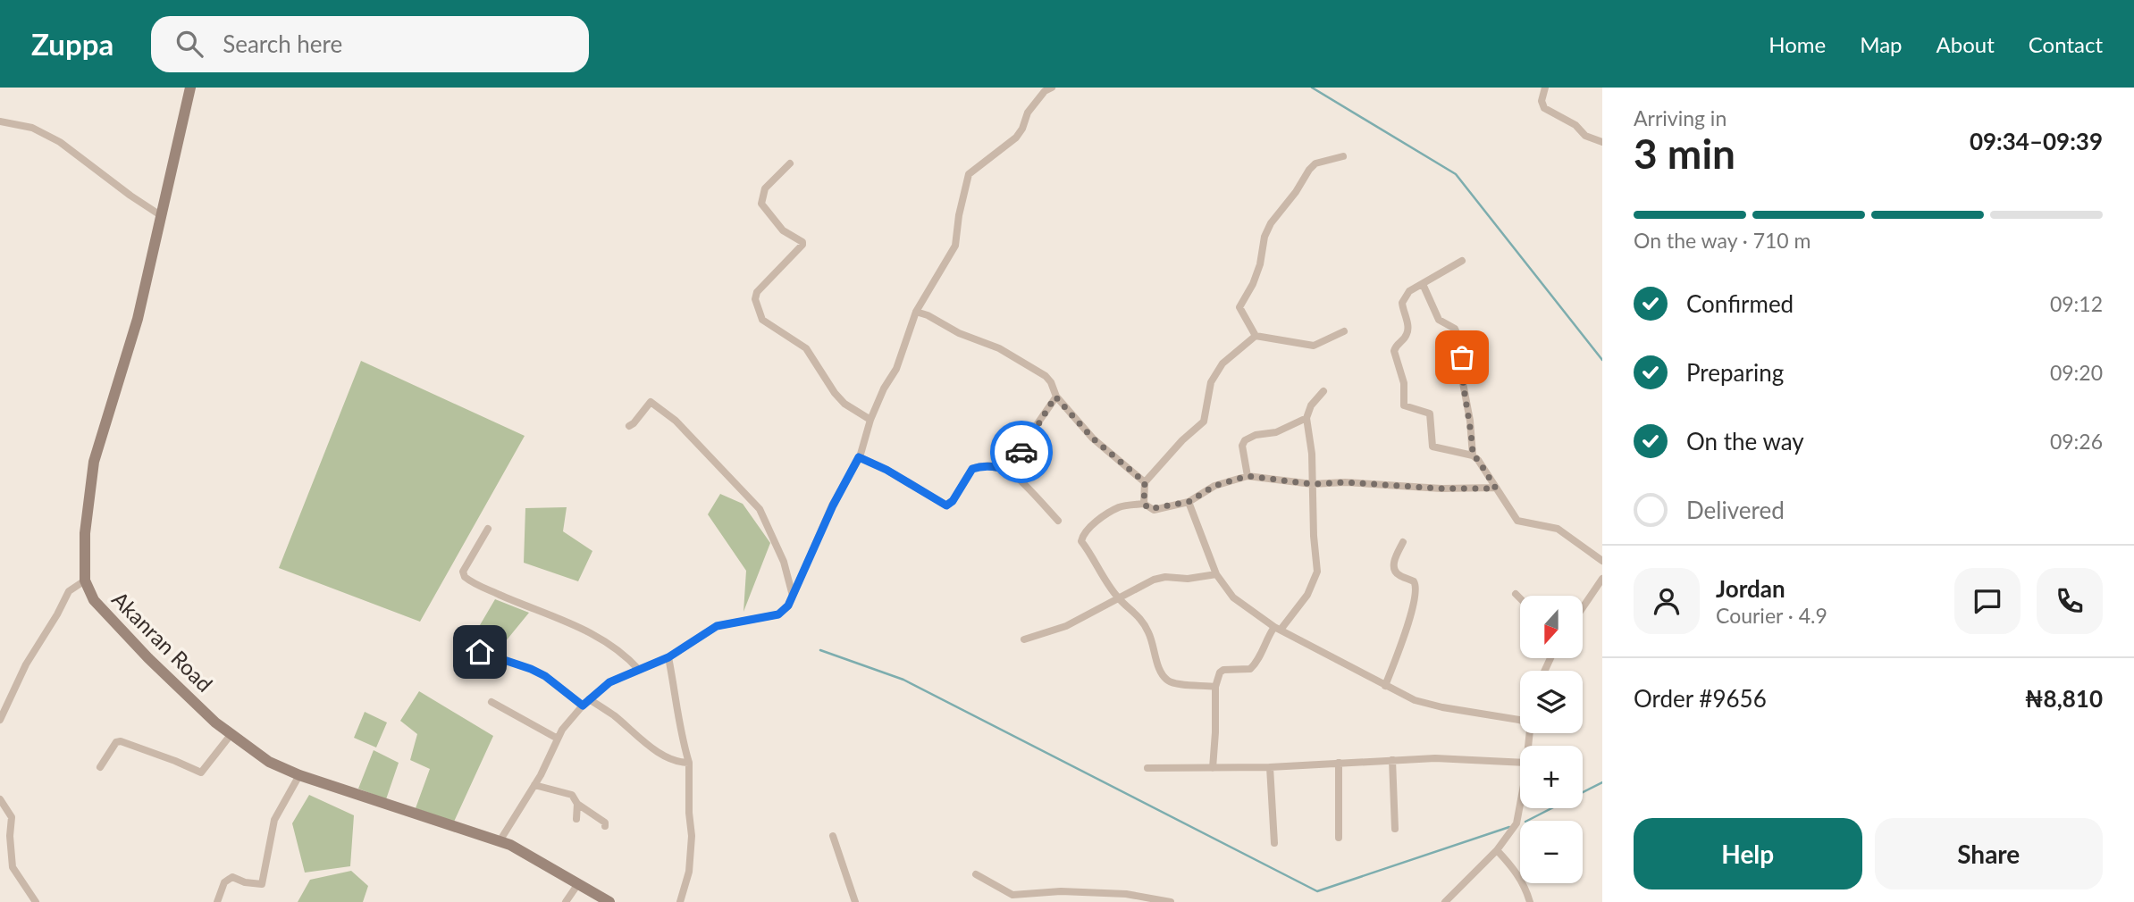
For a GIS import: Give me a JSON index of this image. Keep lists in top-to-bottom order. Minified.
{"streets":{"main road":["Akanran Road"]},"north":"bottom","page":{"header":"Zuppa","search":"Search here","nav":["Home","Map","About","Contact"],"heading":["3 min","Arriving in","09:34–09:39"],"panel":["Jordan","Courier · 4.9","Order #9656","₦8,810"],"bar":"On the way · 710 m","list":[["Confirmed","09:12"],["Preparing","09:20"],["On the way","09:26"],"Delivered"],"map_buttons":["+","−"],"buttons":["Help","Share"]}}
